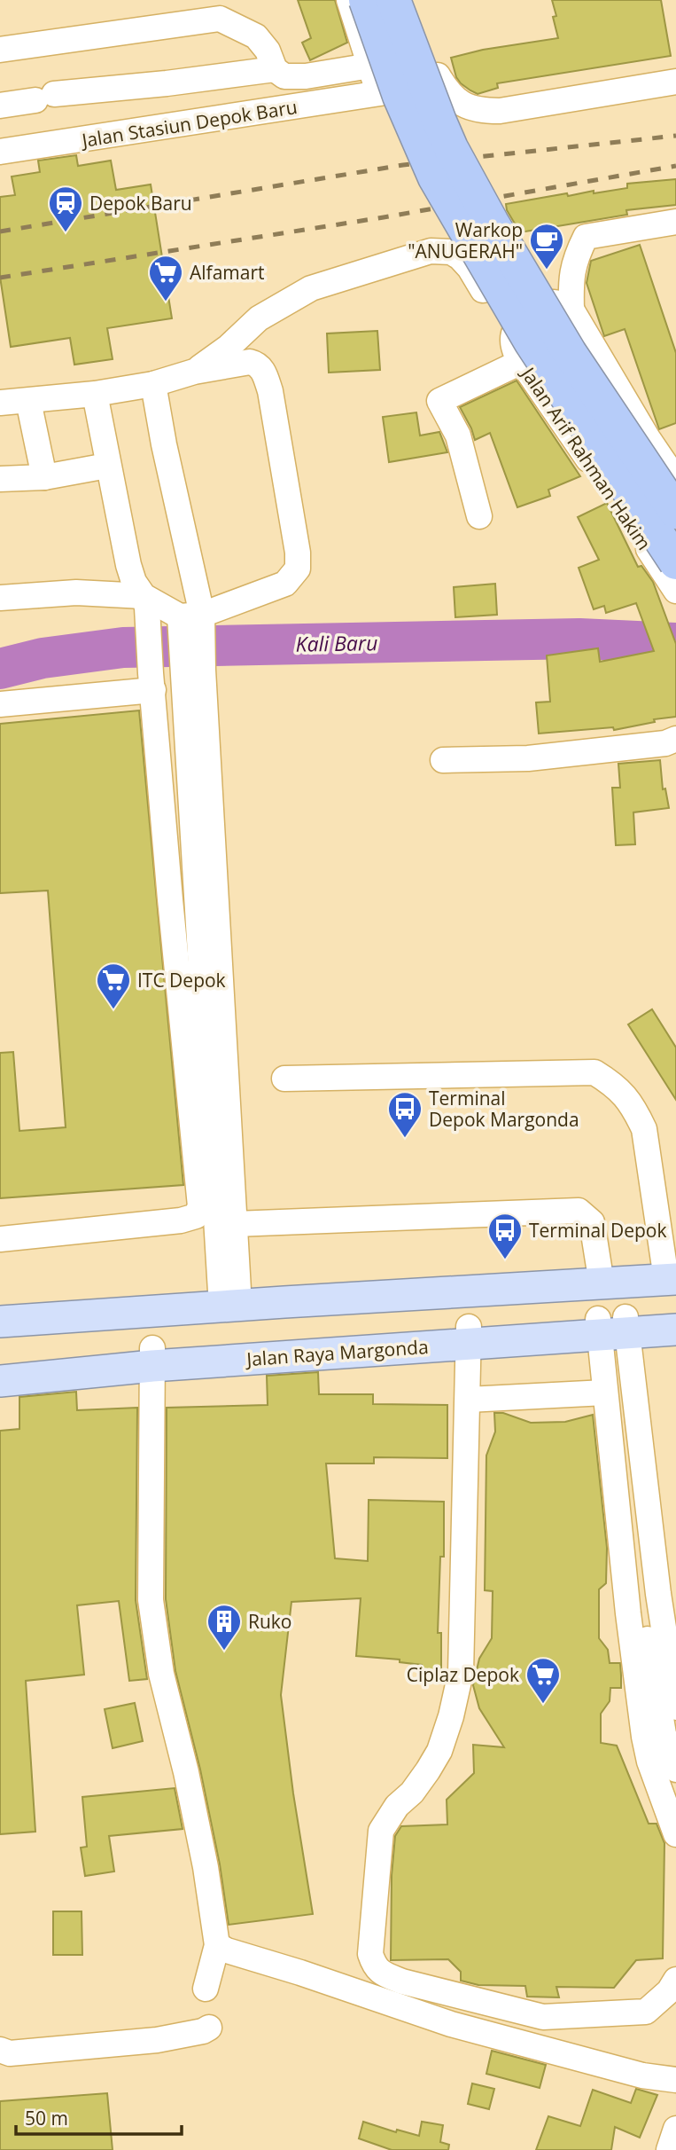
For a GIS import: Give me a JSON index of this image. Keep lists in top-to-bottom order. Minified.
{"streets":{"highway":["Jalan Arif Rahman Hakim"],"main road":["Jalan Raya Margonda"],"street":["Jalan Stasiun Depok Baru"]},"water":["Kali Baru"],"places":{"station":["Depok Baru"],"cafe":["Warkop \"ANUGERAH\""],"supermarket":["Alfamart","ITC Depok","Ciplaz Depok"],"bus stop":["Terminal Depok Margonda","Terminal Depok"],"building":["Ruko"]},"scale_bar":"50 m"}
